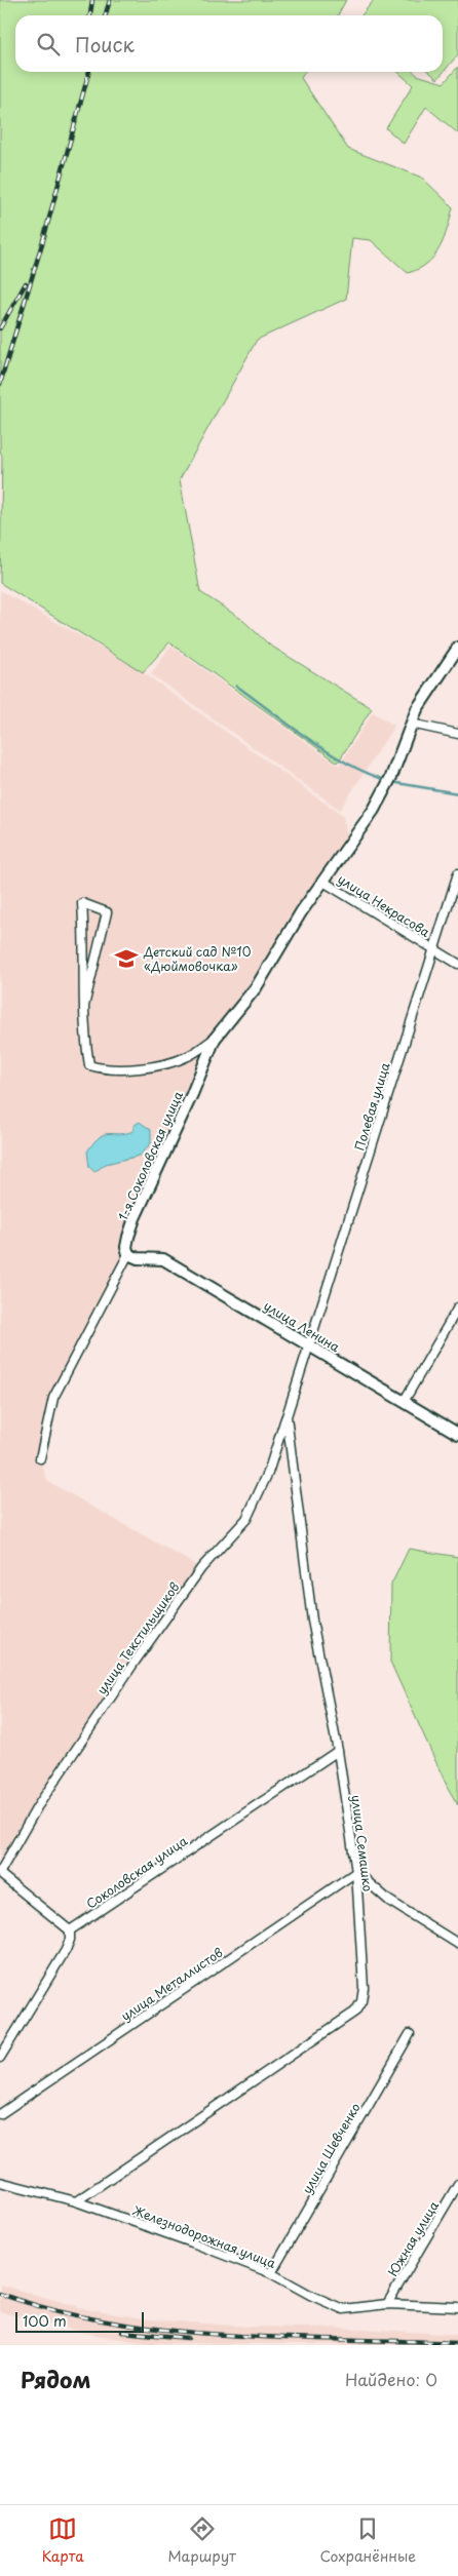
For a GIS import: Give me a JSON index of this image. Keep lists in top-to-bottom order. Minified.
{"streets":{"street":["улица Некрасова","Полевая улица","1-я Соколовская улица","улица Ленина","улица Текстильщиков","улица Семашко","Соколовская улица","улица Металлистов","улица Шевченко","Железнодорожная улица","Южная улица"]},"crossings":[["улица Некрасова","Полевая улица"],["улица Некрасова","1-я Соколовская улица"],["Полевая улица","улица Ленина"],["Полевая улица","улица Семашко"],["1-я Соколовская улица","улица Ленина"],["улица Ленина","улица Семашко"],["улица Текстильщиков","улица Семашко"],["улица Семашко","Соколовская улица"],["улица Семашко","улица Металлистов"],["улица Семашко","Железнодорожная улица"],["улица Шевченко","Железнодорожная улица"],["Железнодорожная улица","Южная улица"]],"places":{"school or university":["Детский сад №10 «Дюймовочка»"]},"scale_bar":"100 m","page":{"search":"Поиск","scale":"100 m","heading":["Рядом","Найдено: 0"],"nav":["Карта","Маршрут","Сохранённые"]}}
